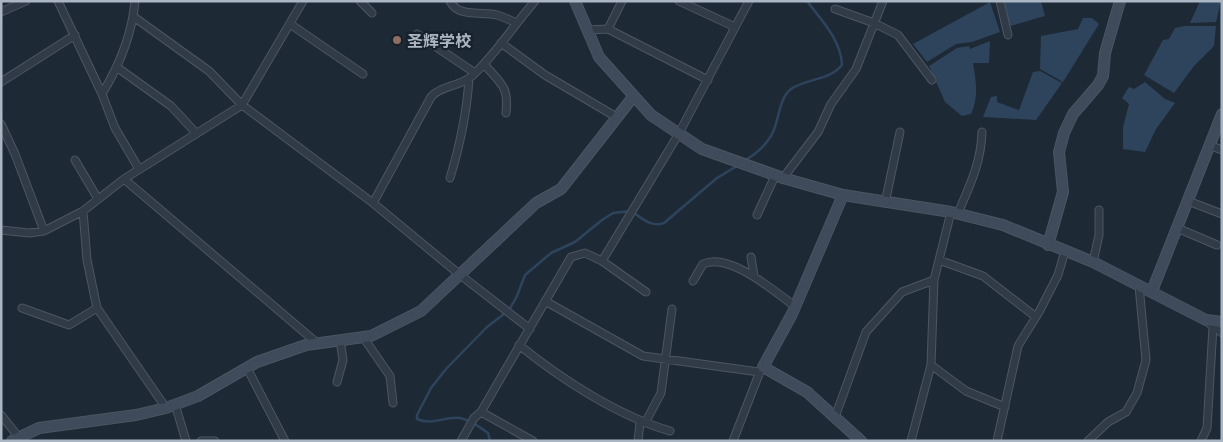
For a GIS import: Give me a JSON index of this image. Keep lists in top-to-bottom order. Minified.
{"places":["圣辉学校"]}
